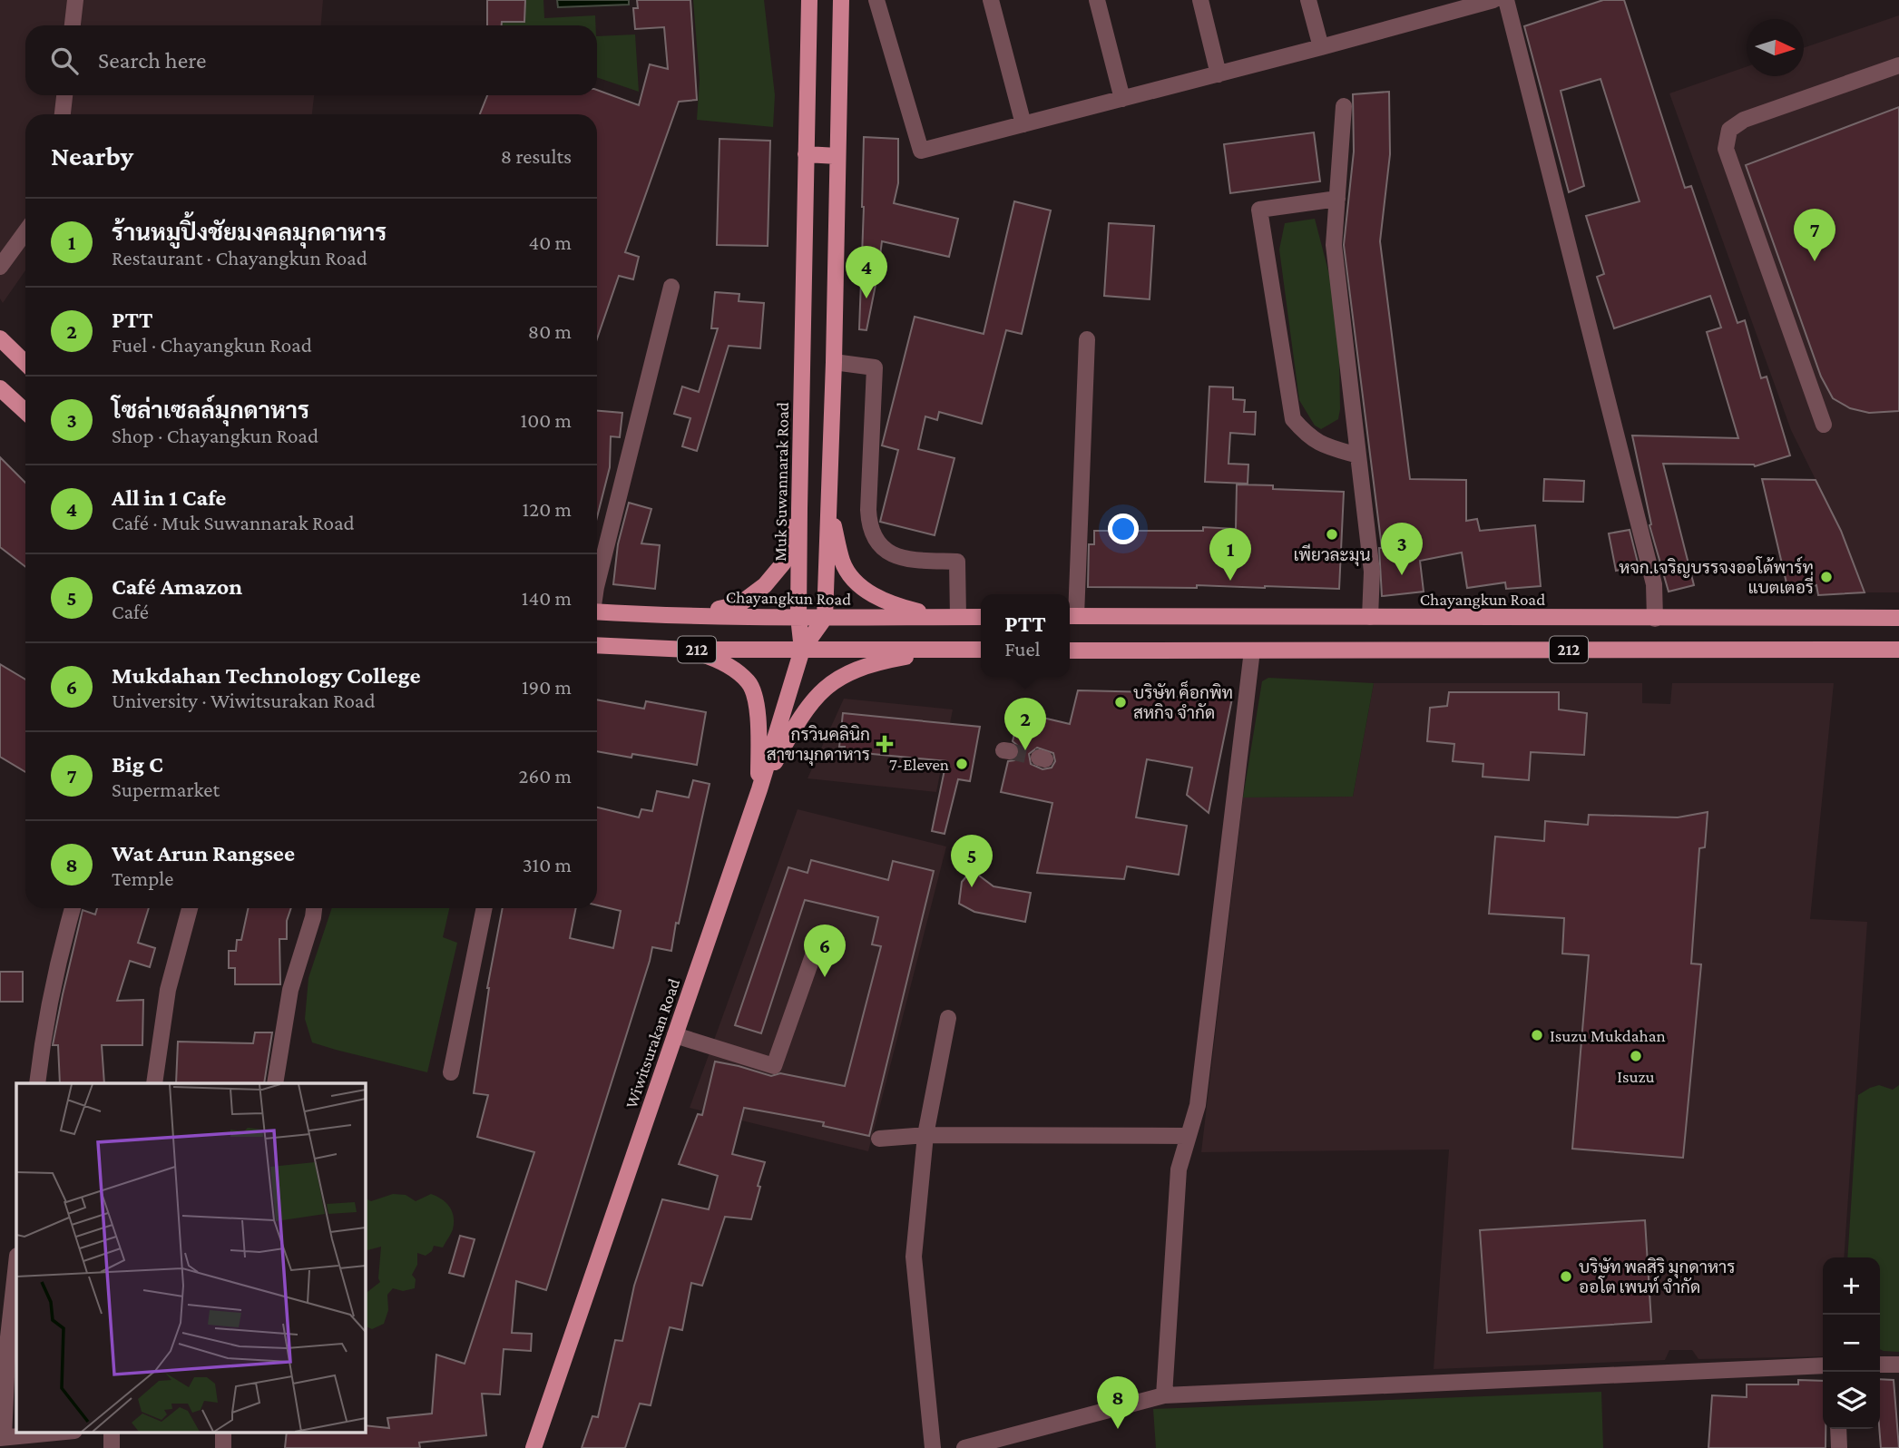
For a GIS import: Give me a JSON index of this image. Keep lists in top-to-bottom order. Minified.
{"streets":{"main road":["Muk Suwannarak Road","Chayangkun Road","212","Wiwitsurakan Road"]},"crossings":[["Muk Suwannarak Road","Chayangkun Road"],["Muk Suwannarak Road","212"],["Muk Suwannarak Road","Wiwitsurakan Road"],["212","Wiwitsurakan Road"]],"places":{"other":["เพียวละมุน","หจก.เจริญบรรจงออโต้พาร์ท แบตเตอรี่","บริษัท ค็อกพิท สหกิจ จำกัด","7-Eleven","Isuzu Mukdahan","Isuzu","บริษัท พลสิริ มุกดาหาร ออโต เพนท์ จำกัด"],"health":["กรวินคลินิก สาขามุกดาหาร"]},"north":"right","page":{"search":"Search here","heading":["Nearby","8 results"],"list":[{"mark":"1","name":"ร้านหมูปิ้งชัยมงคลมุกดาหาร","note":"Restaurant · Chayangkun Road","value":"40 m"},{"mark":"2","name":"PTT","note":"Fuel · Chayangkun Road","value":"80 m"},{"mark":"3","name":"โซล่าเซลล์มุกดาหาร","note":"Shop · Chayangkun Road","value":"100 m"},{"mark":"4","name":"All in 1 Cafe","note":"Café · Muk Suwannarak Road","value":"120 m"},{"mark":"5","name":"Café Amazon","note":"Café","value":"140 m"},{"mark":"6","name":"Mukdahan Technology College","note":"University · Wiwitsurakan Road","value":"190 m"},{"mark":"7","name":"Big C","note":"Supermarket","value":"260 m"},{"mark":"8","name":"Wat Arun Rangsee","note":"Temple","value":"310 m"}],"pins":["7","4","3","1","2","5","6","8"],"popup":["PTT","Fuel"],"map_buttons":["+","−"]}}
